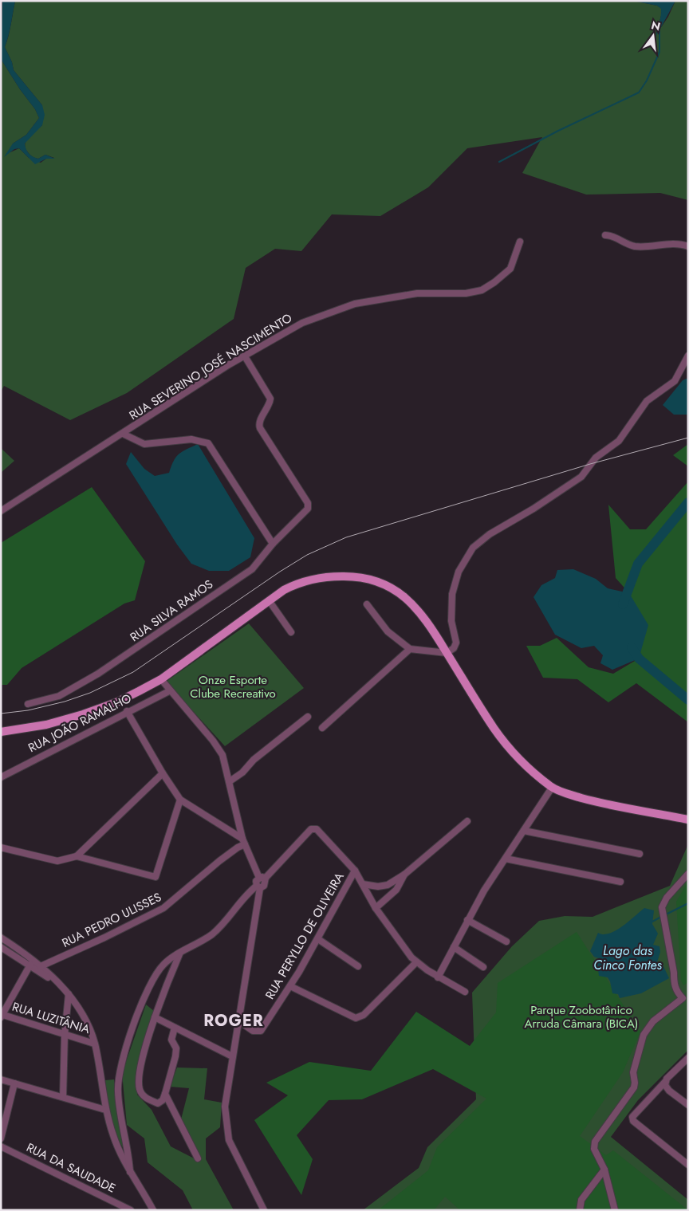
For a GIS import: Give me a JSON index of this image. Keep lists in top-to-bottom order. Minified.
{"streets":{"street":["RUA SEVERINO JOSÉ NASCIMENTO","RUA SILVA RAMOS","RUA JOÃO RAMALHO","RUA PEDRO ULISSES","RUA PERYLLO DE OLIVEIRA","RUA LUZITÂNIA","RUA DA SAUDADE"]},"crossings":[["RUA SEVERINO JOSÉ NASCIMENTO","RUA SILVA RAMOS"]],"districts":["ROGER"],"water":["Lago das Cinco Fontes"],"parks":["Onze Esporte Clube Recreativo","Parque Zoobotânico Arruda Câmara (BICA)"],"north":"top"}
